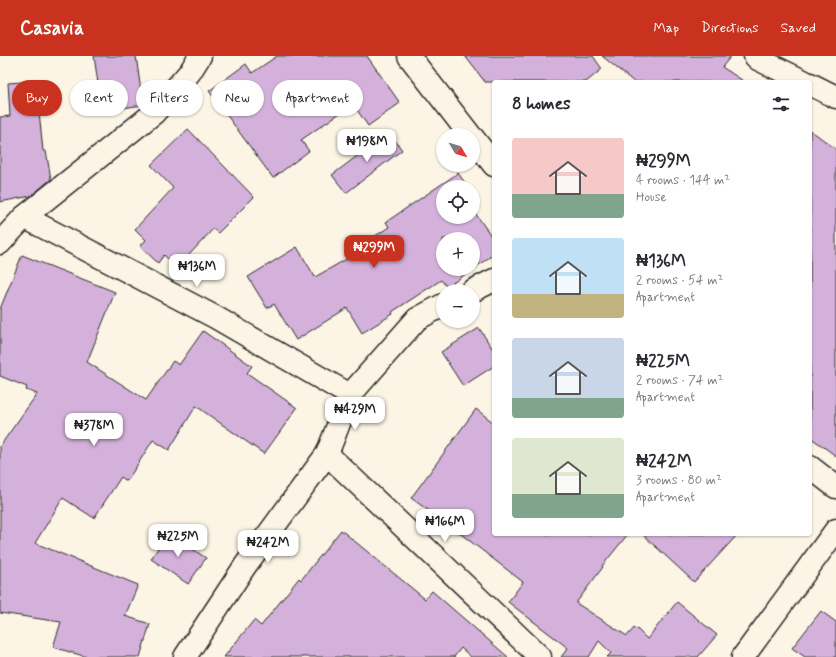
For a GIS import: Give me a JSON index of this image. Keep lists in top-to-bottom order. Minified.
{"north":"bottom right","page":{"header":"Casavia","nav":["Map","Directions","Saved"],"chip":["Buy","Rent","Filters","New","Apartment"],"heading":"8 homes","map_buttons":["+","−"],"list":[{"name":"₦299M","note":"4 rooms · 144 m² · House"},{"name":"₦136M","note":"2 rooms · 54 m² · Apartment"},{"name":"₦225M","note":"2 rooms · 74 m² · Apartment"},{"name":"₦242M","note":"3 rooms · 80 m² · Apartment"}],"price":["₦198M","₦299M","₦136M","₦429M","₦378M","₦166M","₦225M","₦242M"]}}
